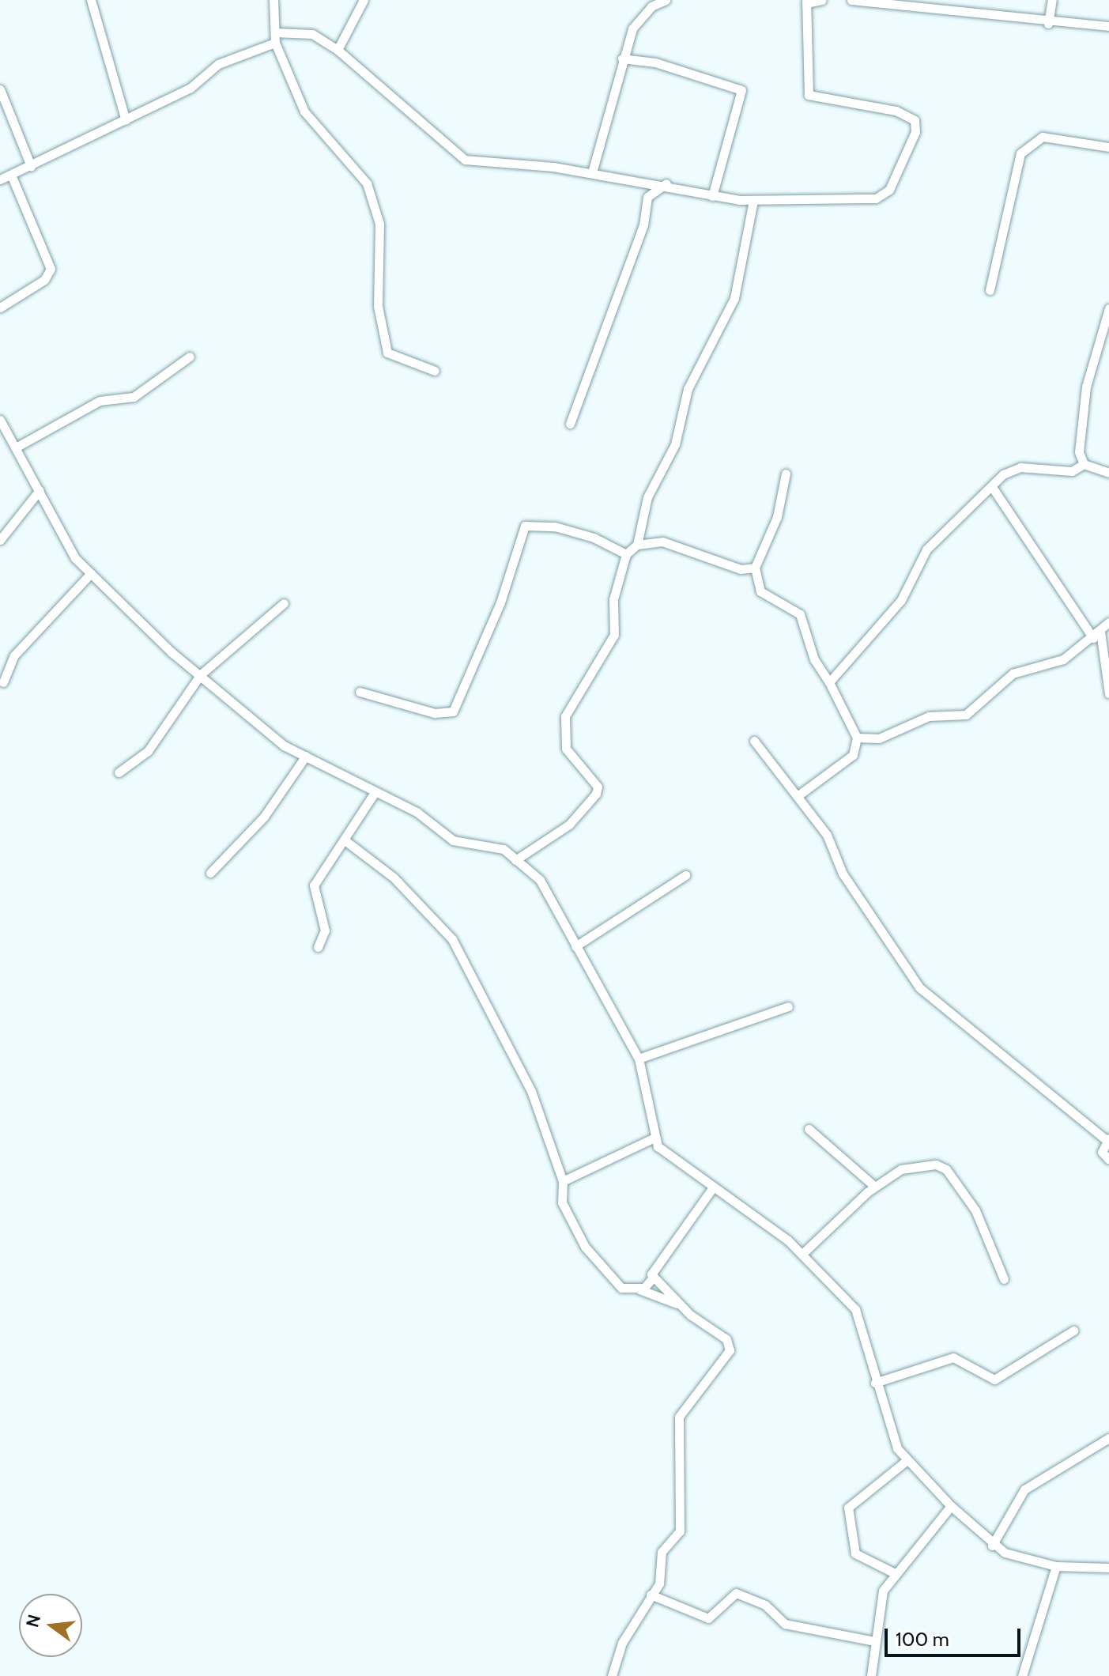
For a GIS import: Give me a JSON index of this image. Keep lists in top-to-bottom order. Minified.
{"scale_bar":"100 m","north":"left"}
